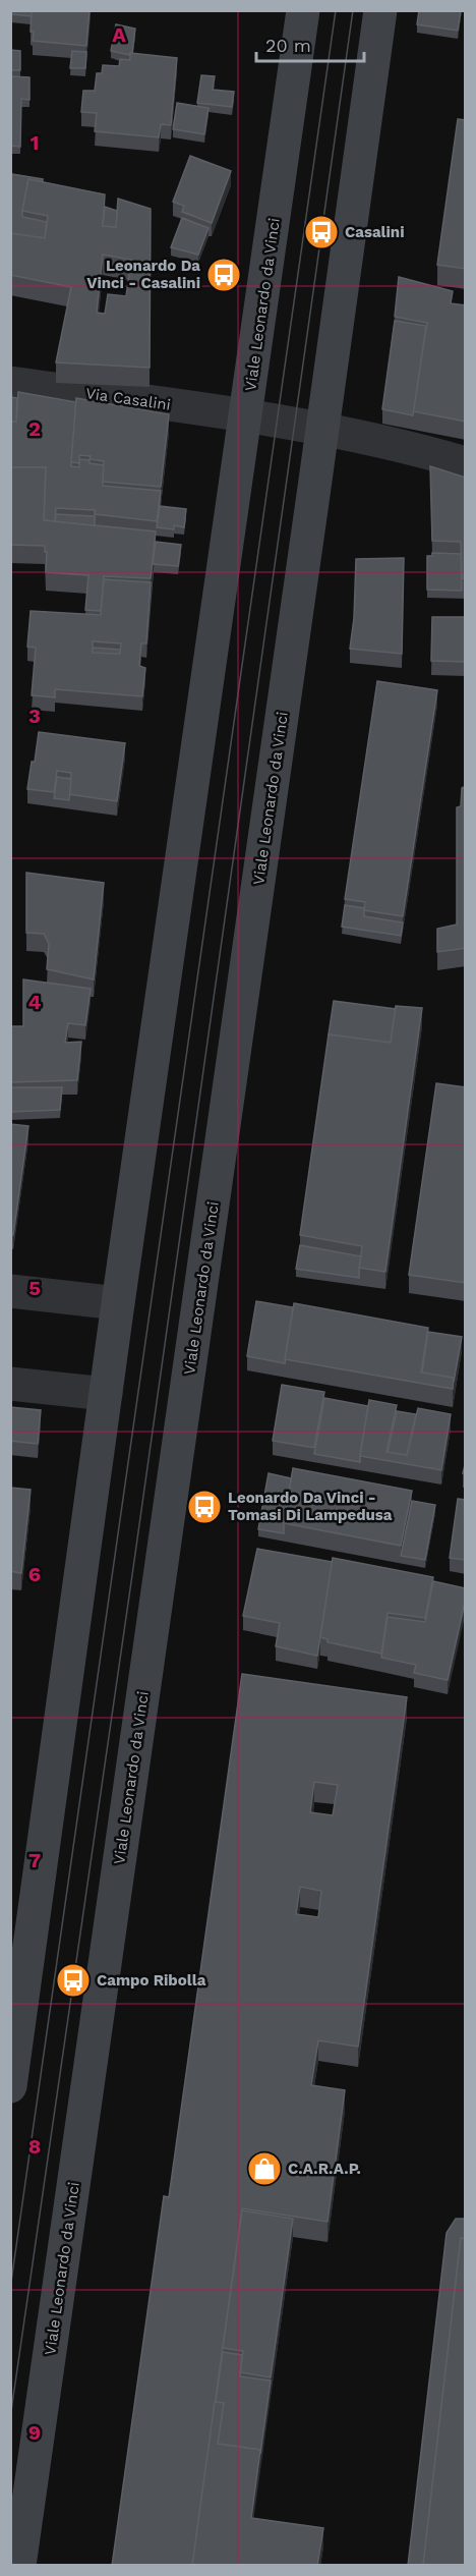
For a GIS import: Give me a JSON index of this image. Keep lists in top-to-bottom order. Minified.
{"streets":{"street":["Viale Leonardo da Vinci","Via Casalini"]},"crossings":[["Viale Leonardo da Vinci","Via Casalini"]],"places":{"bus stop":["Casalini","Leonardo Da Vinci - Casalini","Leonardo Da Vinci - Tomasi Di Lampedusa","Campo Ribolla"],"shop":["C.A.R.A.P."]},"scale_bar":"20 m","grid":{"columns":["A"],"rows":["1","2","3","4","5","6","7","8","9"]}}
